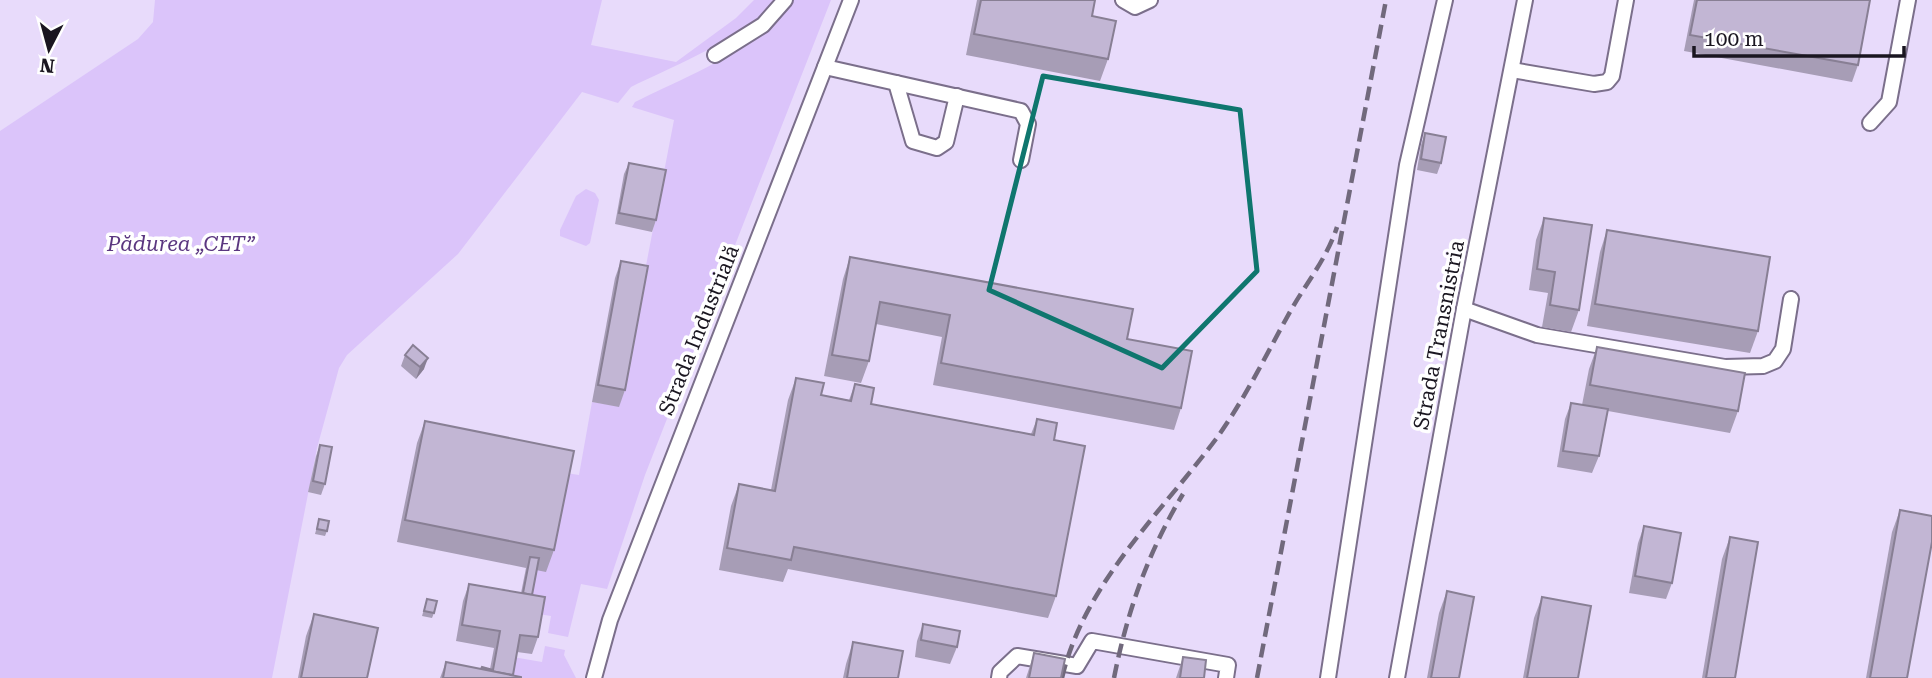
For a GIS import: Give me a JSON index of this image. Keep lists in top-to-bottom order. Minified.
{"streets":{"street":["Strada Industrială","Strada Transnistria"]},"parks":["Pădurea „CET”"],"scale_bar":"100 m","north":"bottom"}
